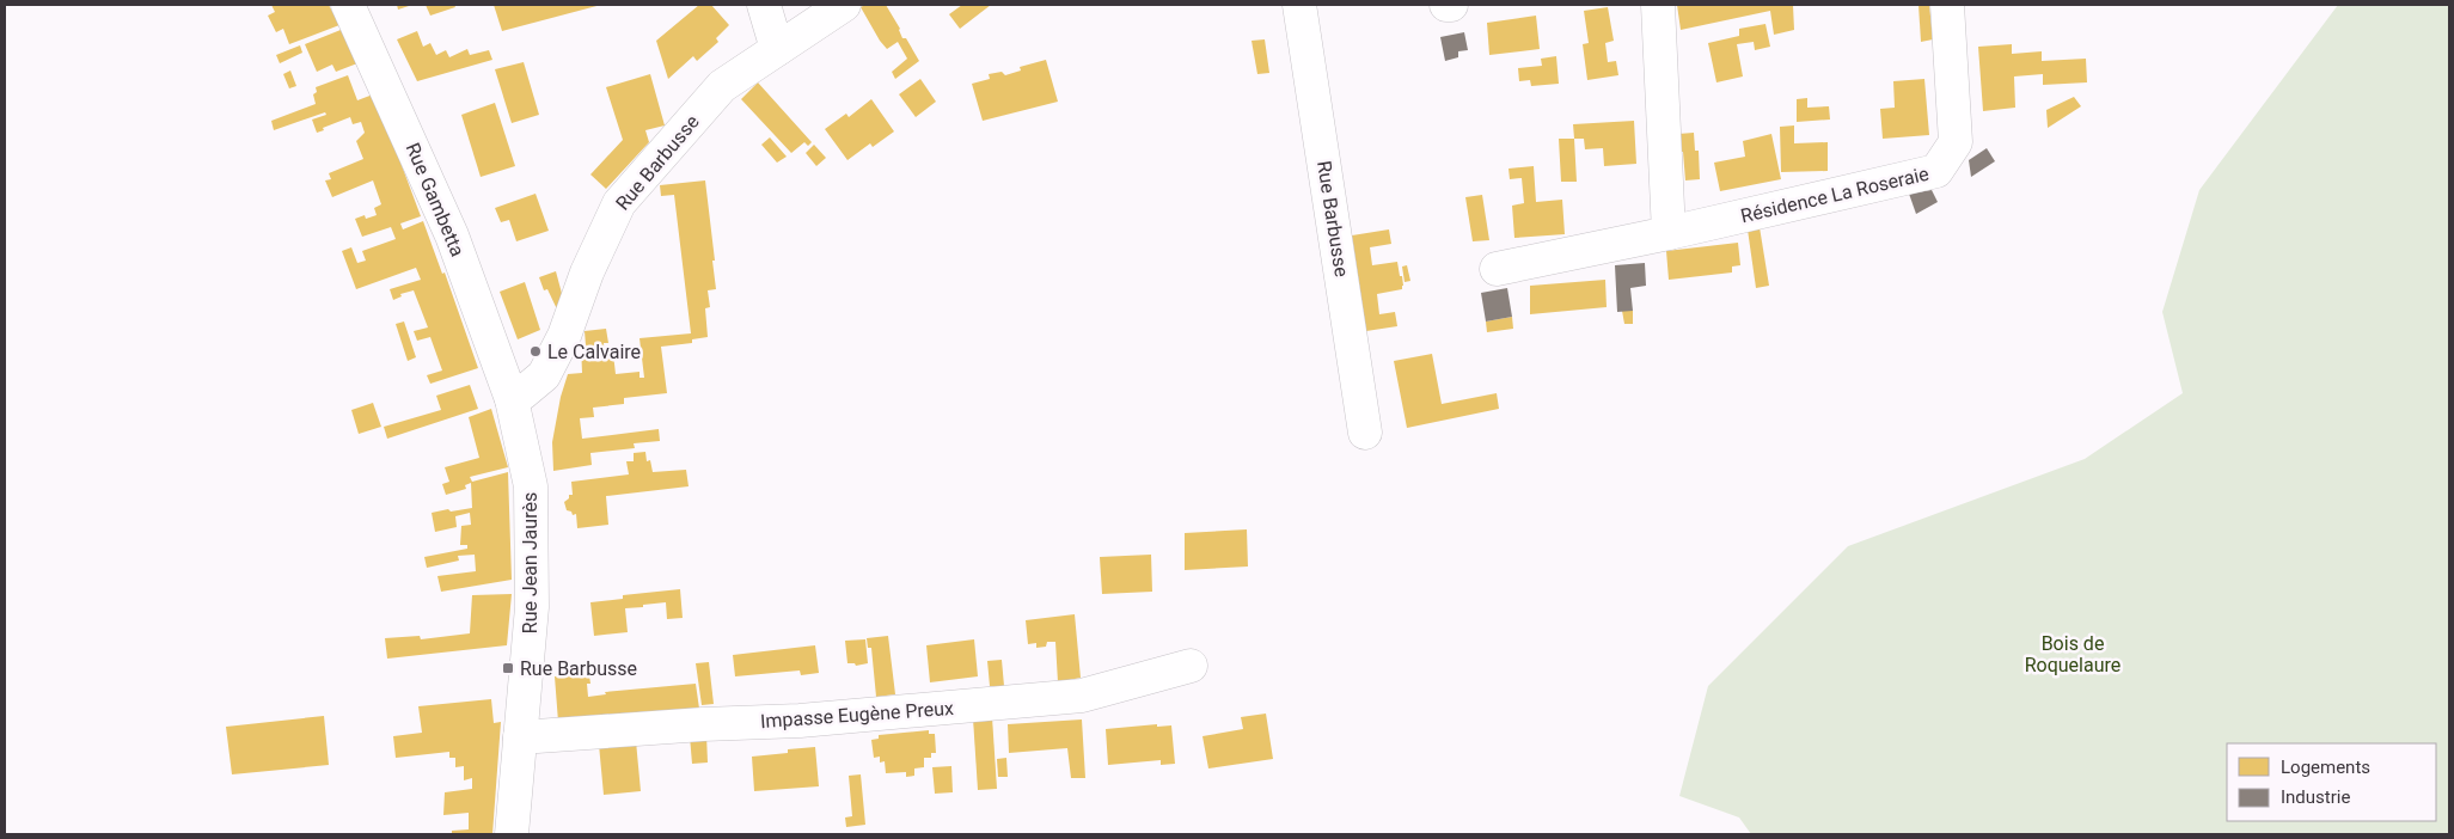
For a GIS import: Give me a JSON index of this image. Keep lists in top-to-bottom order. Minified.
{"streets":{"street":["Rue Barbusse","Résidence La Roseraie","Rue Gambetta","Rue Jean Jaurès","Impasse Eugène Preux"]},"crossings":[["Rue Barbusse","Rue Gambetta"],["Rue Barbusse","Rue Jean Jaurès"],["Rue Gambetta","Rue Jean Jaurès"],["Rue Jean Jaurès","Impasse Eugène Preux"]],"parks":["Bois de Roquelaure"],"places":{"other":["Le Calvaire"],"transit":["Rue Barbusse"]},"legend":["Logements","Industrie"]}
